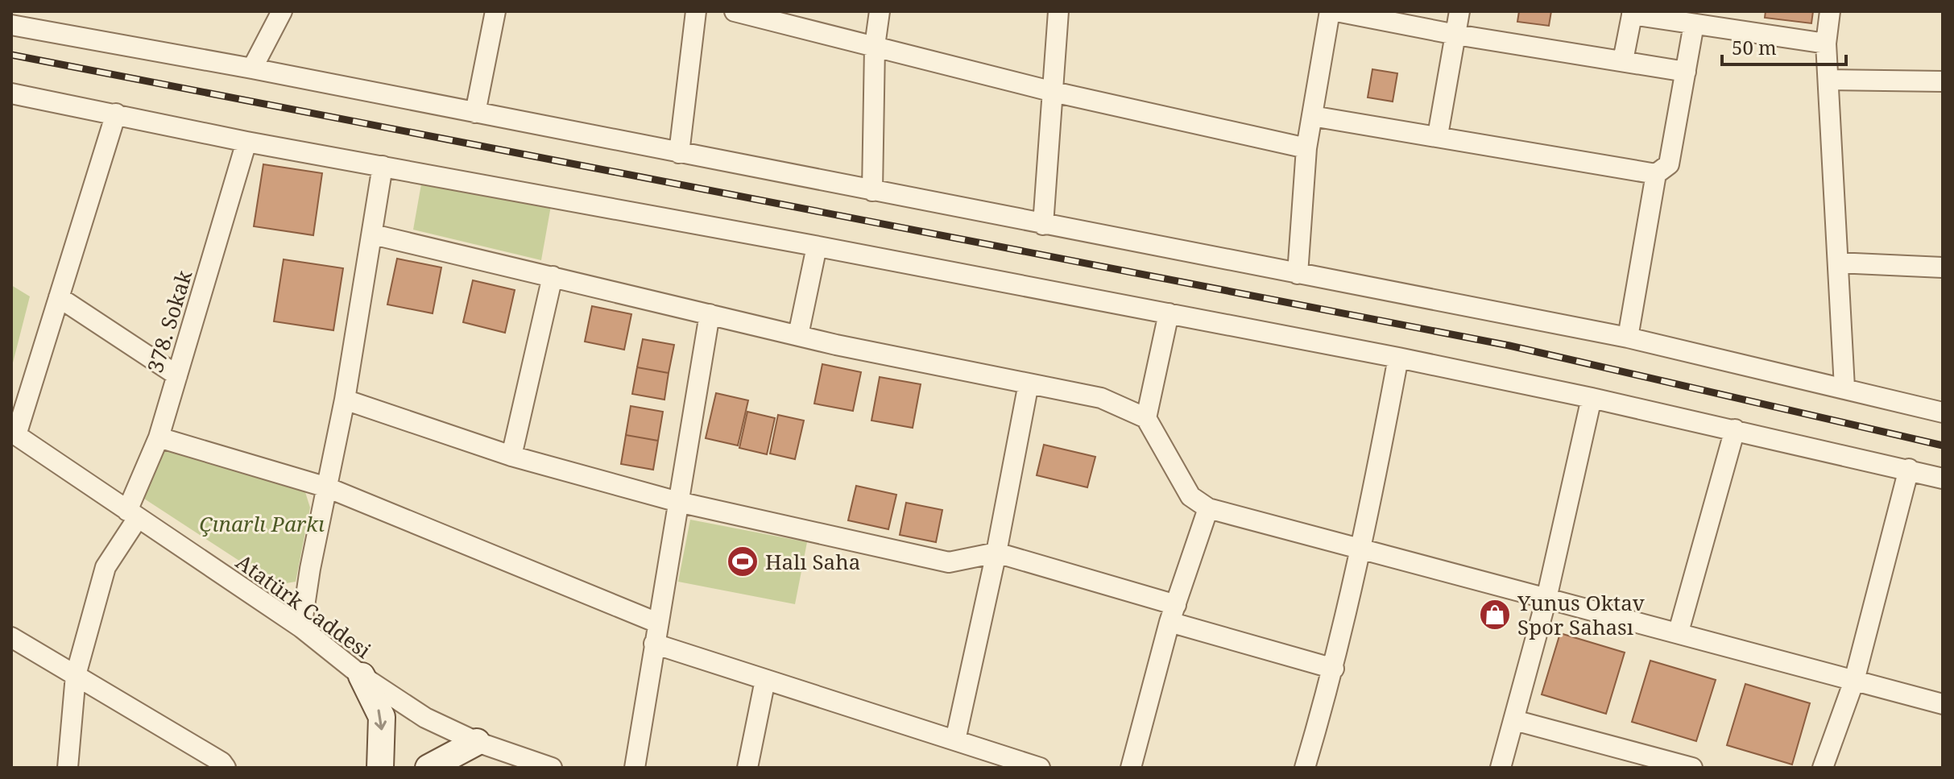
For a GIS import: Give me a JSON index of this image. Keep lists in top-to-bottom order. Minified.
{"streets":{"street":["378. Sokak","Atatürk Caddesi"]},"crossings":[["378. Sokak","Atatürk Caddesi"]],"parks":["Çınarlı Parkı"],"places":{"sports":["Halı Saha"],"shop":["Yunus Oktav Spor Sahası"]},"scale_bar":"50 m"}
